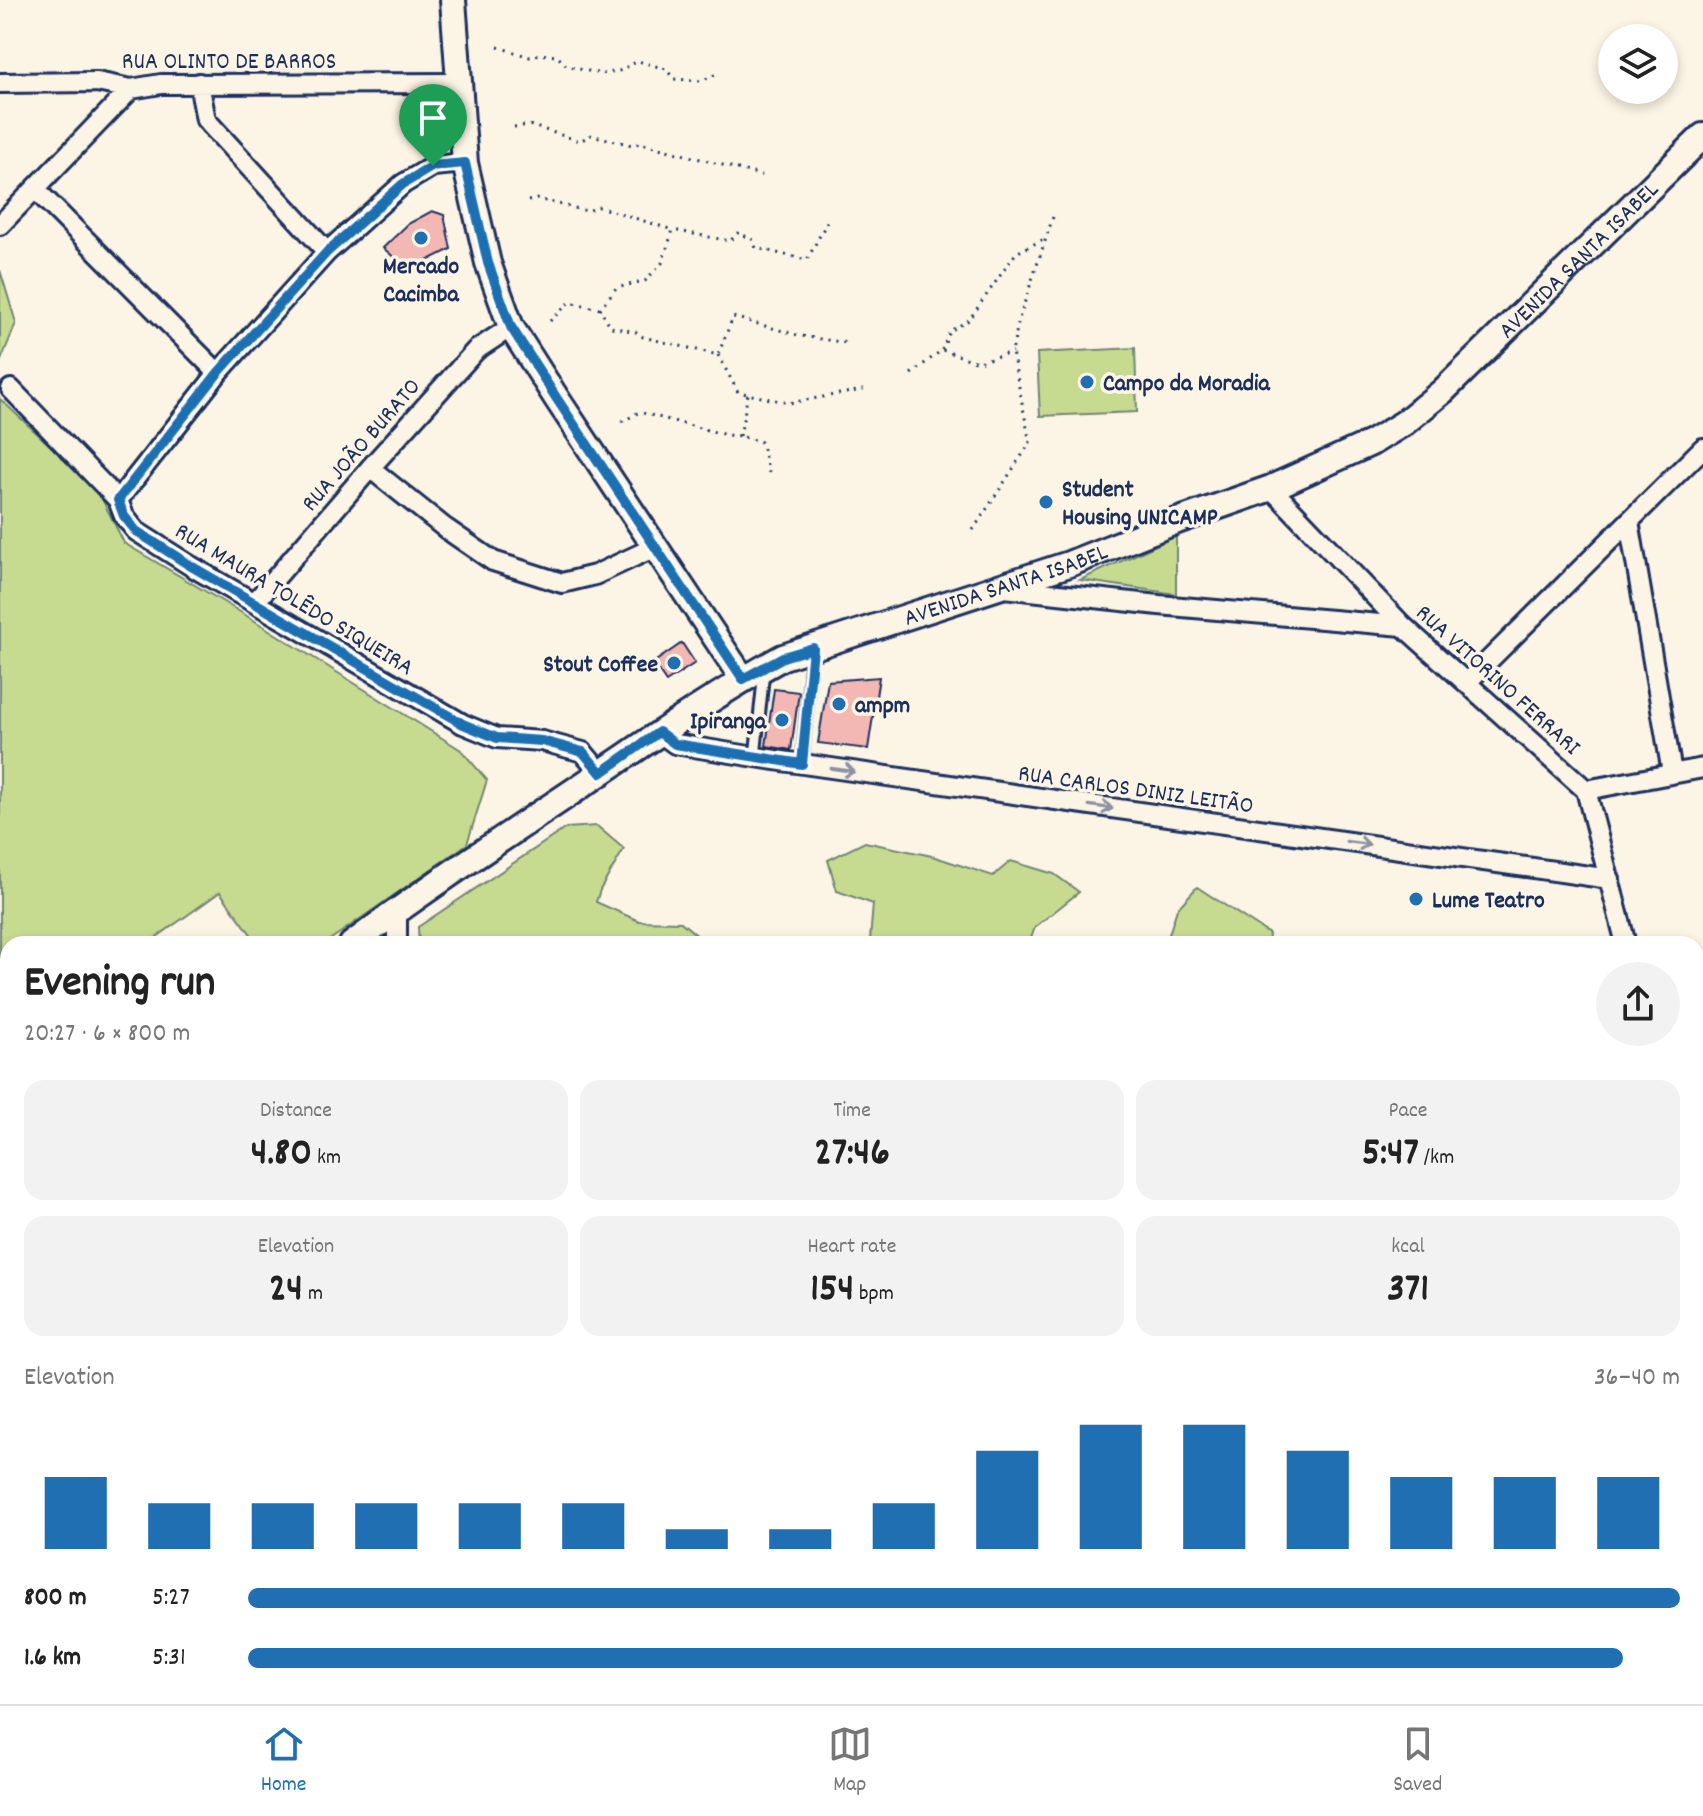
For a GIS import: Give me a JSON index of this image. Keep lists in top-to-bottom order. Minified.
{"streets":{"main road":["AVENIDA SANTA ISABEL"],"street":["RUA OLINTO DE BARROS","RUA JOÃO BURATO","RUA MAURA TOLÊDO SIQUEIRA","RUA VITORINO FERRARI","RUA CARLOS DINIZ LEITÃO"]},"crossings":[["AVENIDA SANTA ISABEL","RUA MAURA TOLÊDO SIQUEIRA"],["AVENIDA SANTA ISABEL","RUA VITORINO FERRARI"],["AVENIDA SANTA ISABEL","RUA CARLOS DINIZ LEITÃO"],["RUA JOÃO BURATO","RUA MAURA TOLÊDO SIQUEIRA"],["RUA VITORINO FERRARI","RUA CARLOS DINIZ LEITÃO"]],"one_way":["RUA CARLOS DINIZ LEITÃO"],"places":["Mercado Cacimba","Campo da Moradia","Student Housing UNICAMP","Stout Coffee","ampm","Ipiranga","Lume Teatro"],"page":{"heading":["Evening run","20:27 · 6 × 800 m"],"stats":[["Distance","4.80 km"],["Time","27:46"],["Pace","5:47 /km"],["Elevation","24 m"],["Heart rate","154 bpm"],["kcal","371"]],"chart":["Elevation","36–40 m"],"list":[{"name":"800 m","note":"5:27"},{"name":"1.6 km","note":"5:31"}],"tabs":["Home","Map","Saved"]}}
